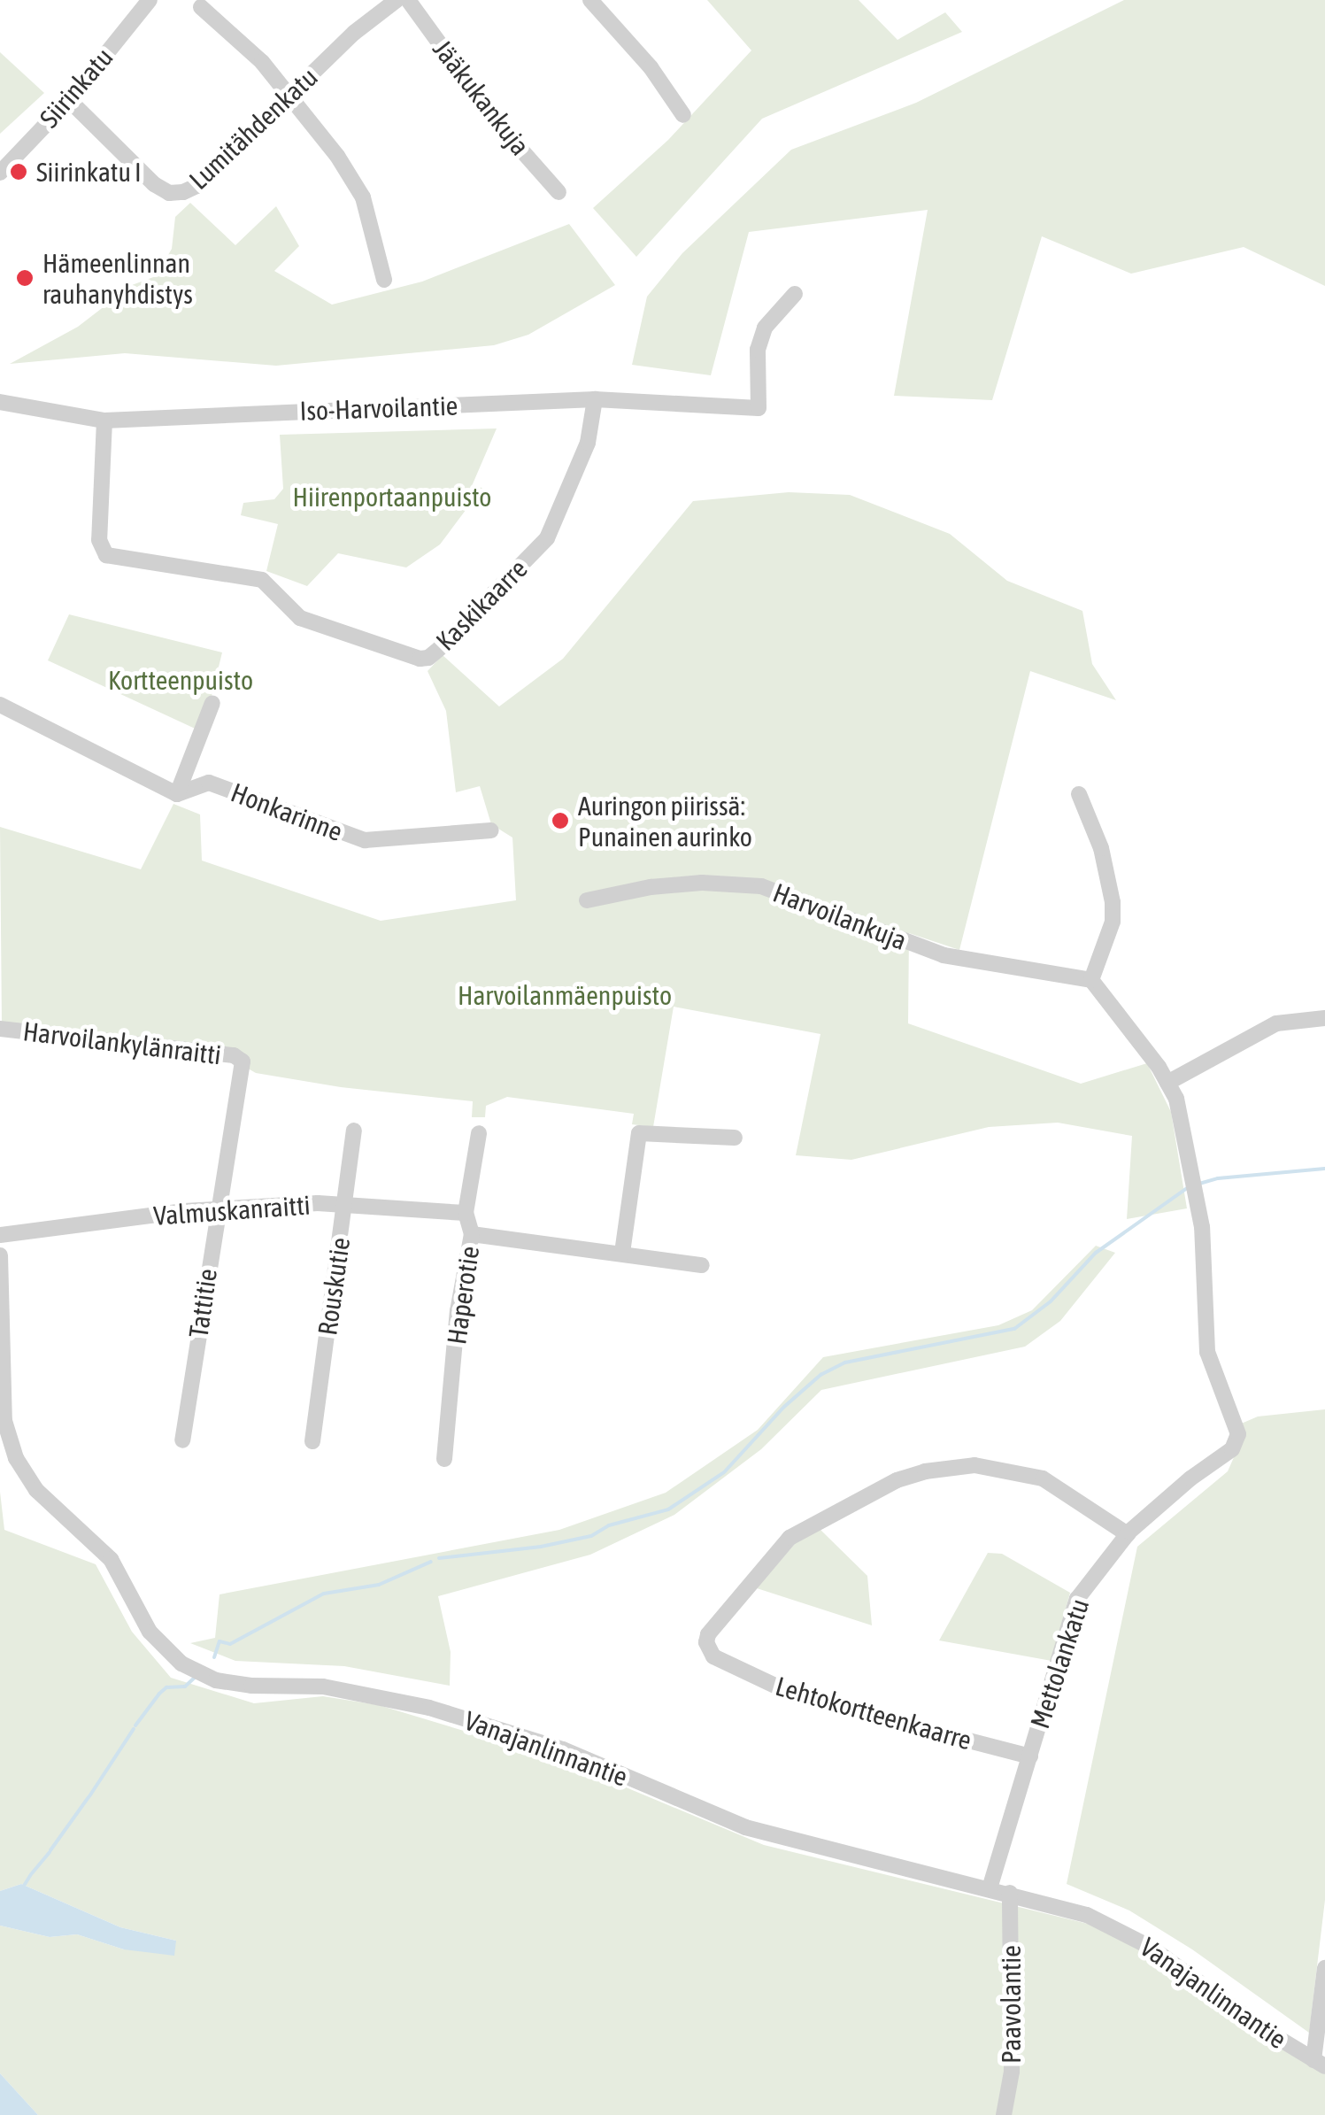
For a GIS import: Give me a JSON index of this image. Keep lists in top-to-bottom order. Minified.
{"streets":{"street":["Siirinkatu","Jääkukankuja","Lumitähdenkatu","Iso-Harvoilantie","Kaskikaarre","Honkarinne","Harvoilankuja","Harvoilankylänraitti","Valmuskanraitti","Rouskutie","Haperotie","Tattitie","Mettolankatu","Lehtokortteenkaarre","Vanajanlinnantie","Paavolantie"]},"crossings":[["Siirinkatu","Lumitähdenkatu"],["Iso-Harvoilantie","Kaskikaarre"],["Harvoilankylänraitti","Tattitie"],["Valmuskanraitti","Rouskutie"],["Valmuskanraitti","Haperotie"],["Valmuskanraitti","Tattitie"],["Mettolankatu","Lehtokortteenkaarre"],["Mettolankatu","Vanajanlinnantie"],["Vanajanlinnantie","Paavolantie"]],"parks":["Hiirenportaanpuisto","Kortteenpuisto","Harvoilanmäenpuisto"],"places":["Siirinkatu I","Hämeenlinnan rauhanyhdistys","Auringon piirissä: Punainen aurinko"]}
